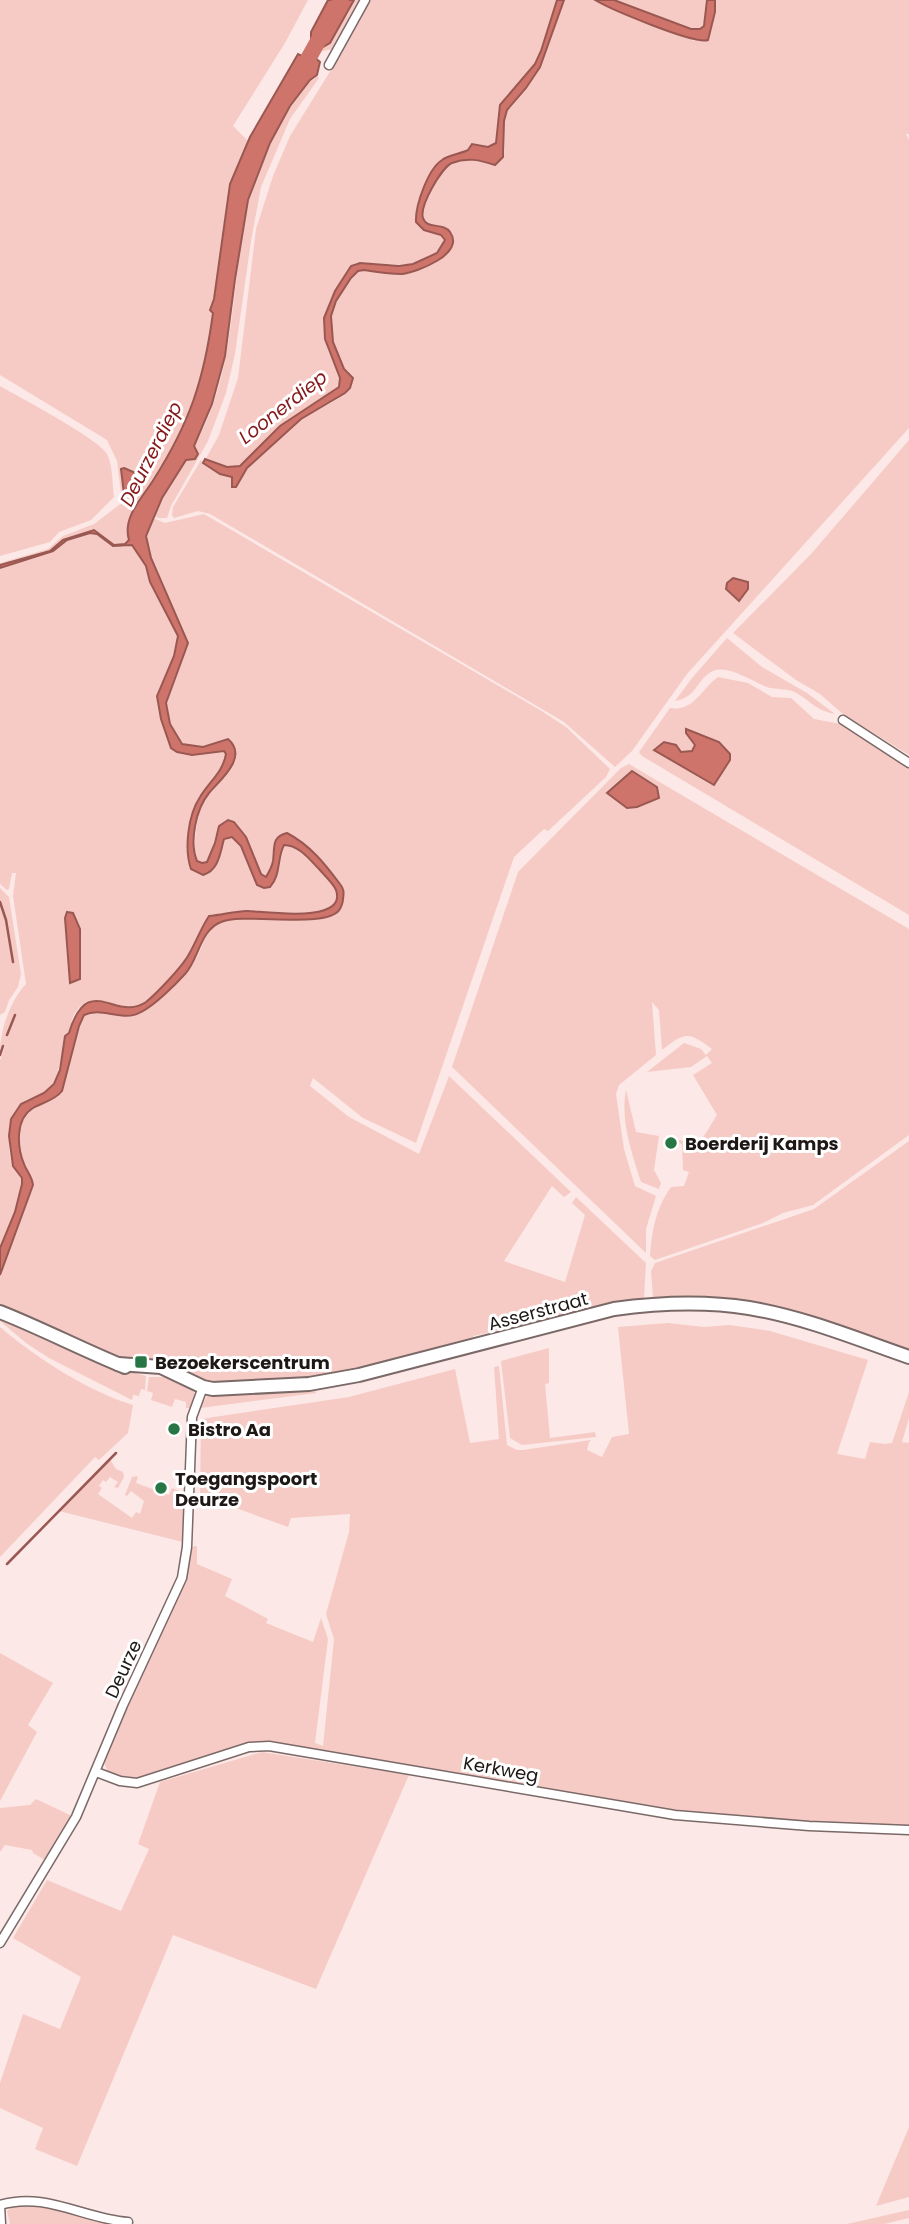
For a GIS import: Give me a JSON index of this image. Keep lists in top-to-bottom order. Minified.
{"streets":{"main road":["Asserstraat"],"street":["Deurze","Kerkweg"]},"crossings":[["Asserstraat","Deurze"],["Deurze","Kerkweg"]],"water":["Loonerdiep","Deurzerdiep"],"places":{"other":["Boerderij Kamps","Bistro Aa","Toegangspoort Deurze"],"transit":["Bezoekerscentrum"]}}
